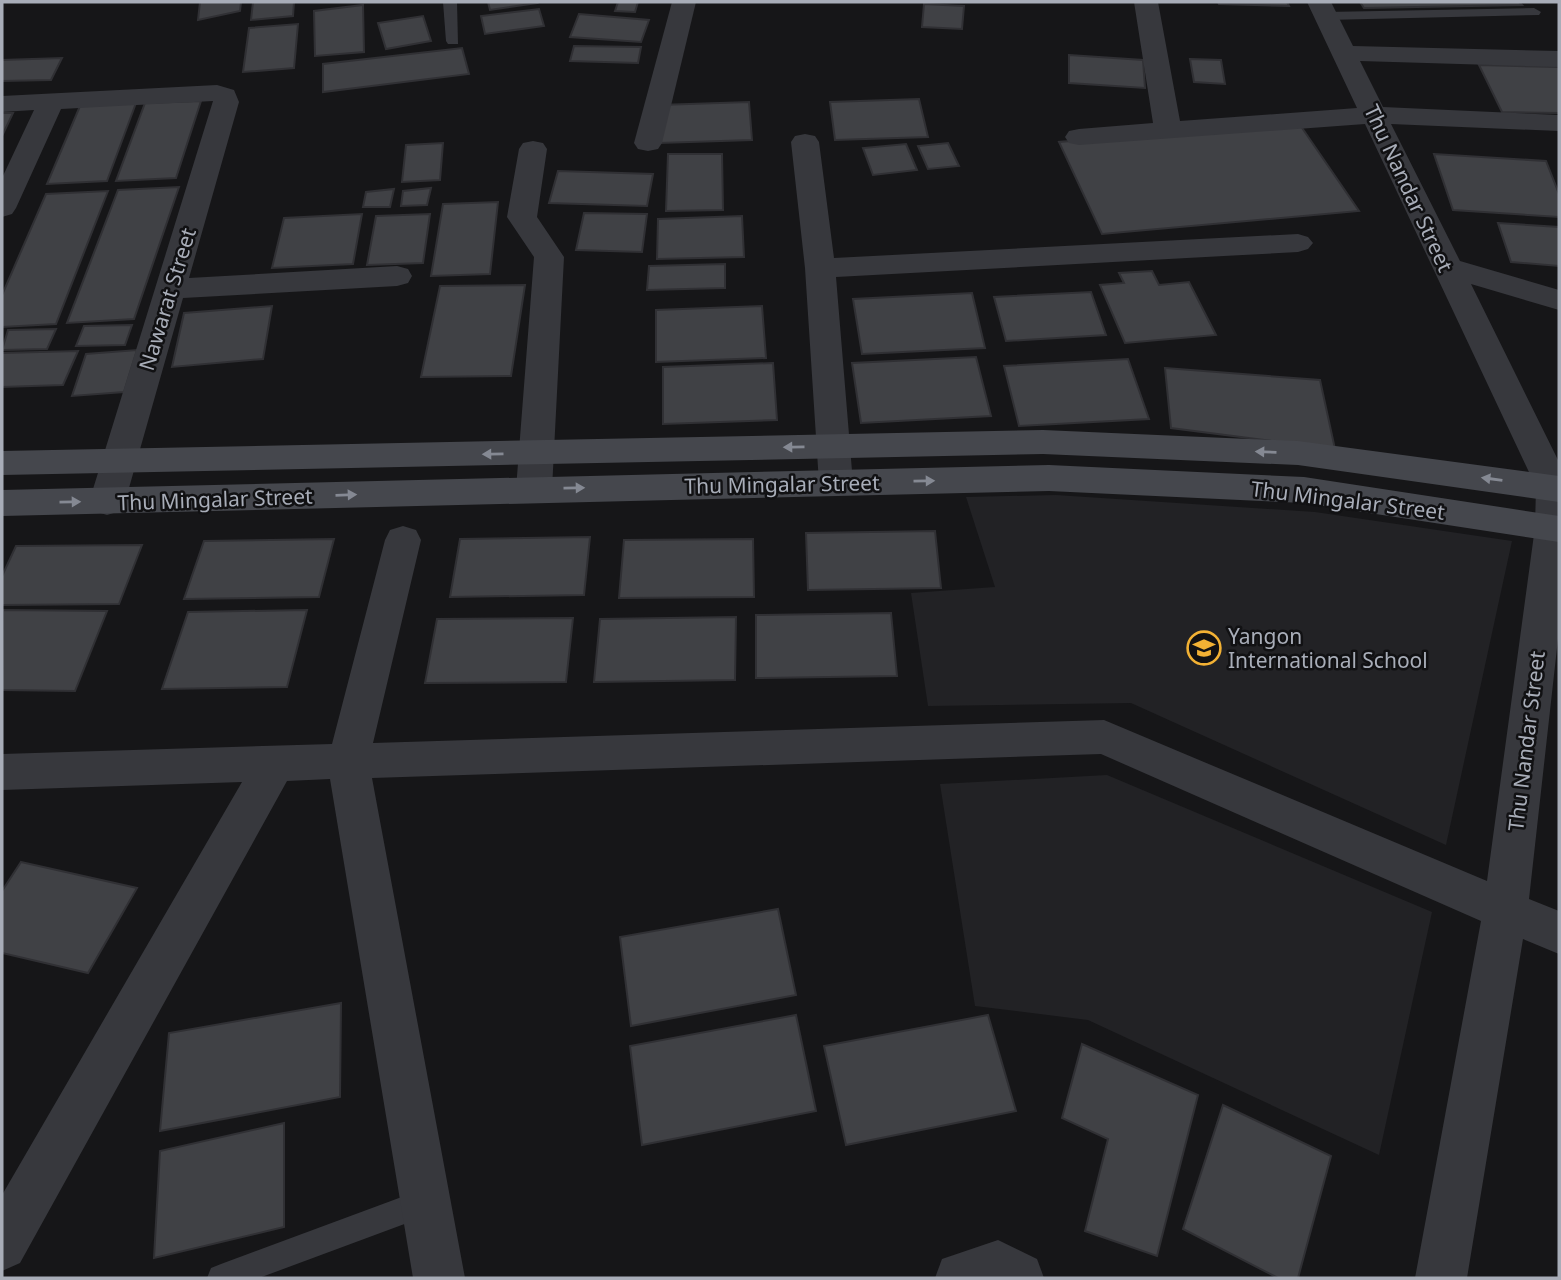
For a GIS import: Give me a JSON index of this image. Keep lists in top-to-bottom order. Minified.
{"streets":{"street":["Thu Nandar Street","Nawarat Street","Thu Mingalar Street"]},"crossings":[["Thu Nandar Street","Thu Mingalar Street"],["Nawarat Street","Thu Mingalar Street"]],"places":{"school or university":["Yangon International School"]}}
